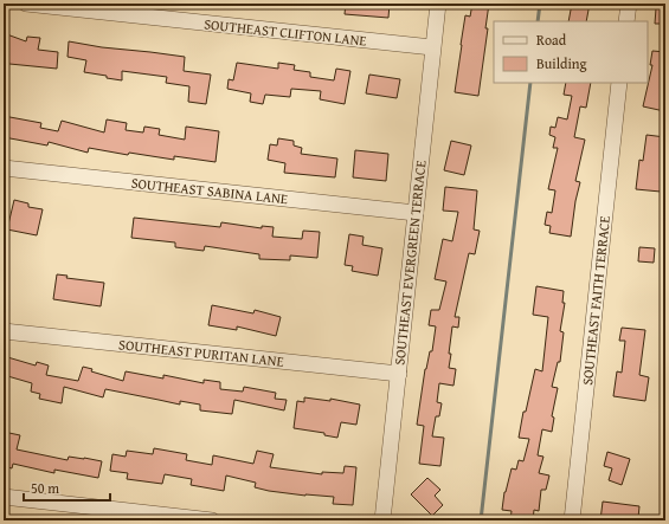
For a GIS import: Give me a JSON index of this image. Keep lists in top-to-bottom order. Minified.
{"streets":{"street":["SOUTHEAST CLIFTON LANE","SOUTHEAST SABINA LANE","SOUTHEAST EVERGREEN TERRACE","SOUTHEAST FAITH TERRACE","SOUTHEAST PURITAN LANE"]},"crossings":[["SOUTHEAST CLIFTON LANE","SOUTHEAST EVERGREEN TERRACE"],["SOUTHEAST SABINA LANE","SOUTHEAST EVERGREEN TERRACE"],["SOUTHEAST EVERGREEN TERRACE","SOUTHEAST PURITAN LANE"]],"legend":["Road","Building"],"scale_bar":"50 m"}
